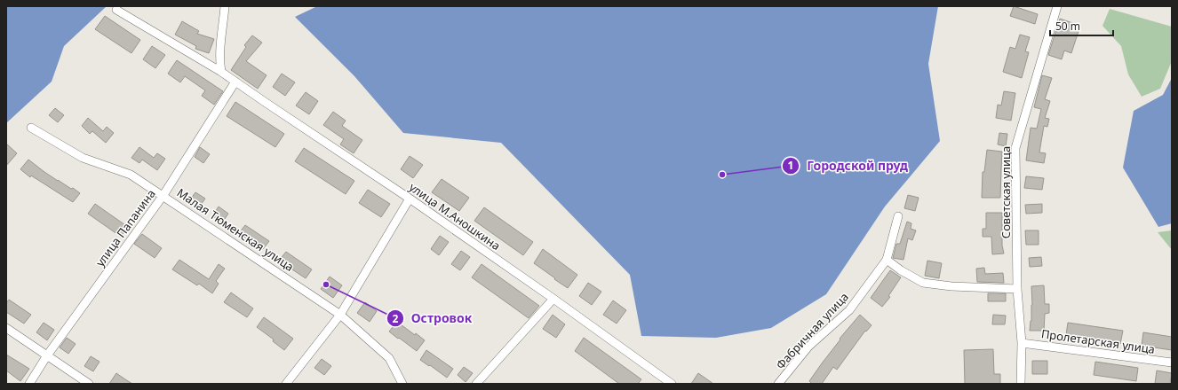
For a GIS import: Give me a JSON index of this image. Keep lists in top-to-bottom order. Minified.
{"streets":{"street":["Советская улица","улица М.Аношкина","улица Папанина","Малая Тюменская улица","Фабричная улица","Пролетарская улица"]},"crossings":[["Советская улица","Пролетарская улица"],["улица М.Аношкина","улица Папанина"],["улица Папанина","Малая Тюменская улица"]],"places":["Городской пруд","Островок"],"scale_bar":"50 m"}
